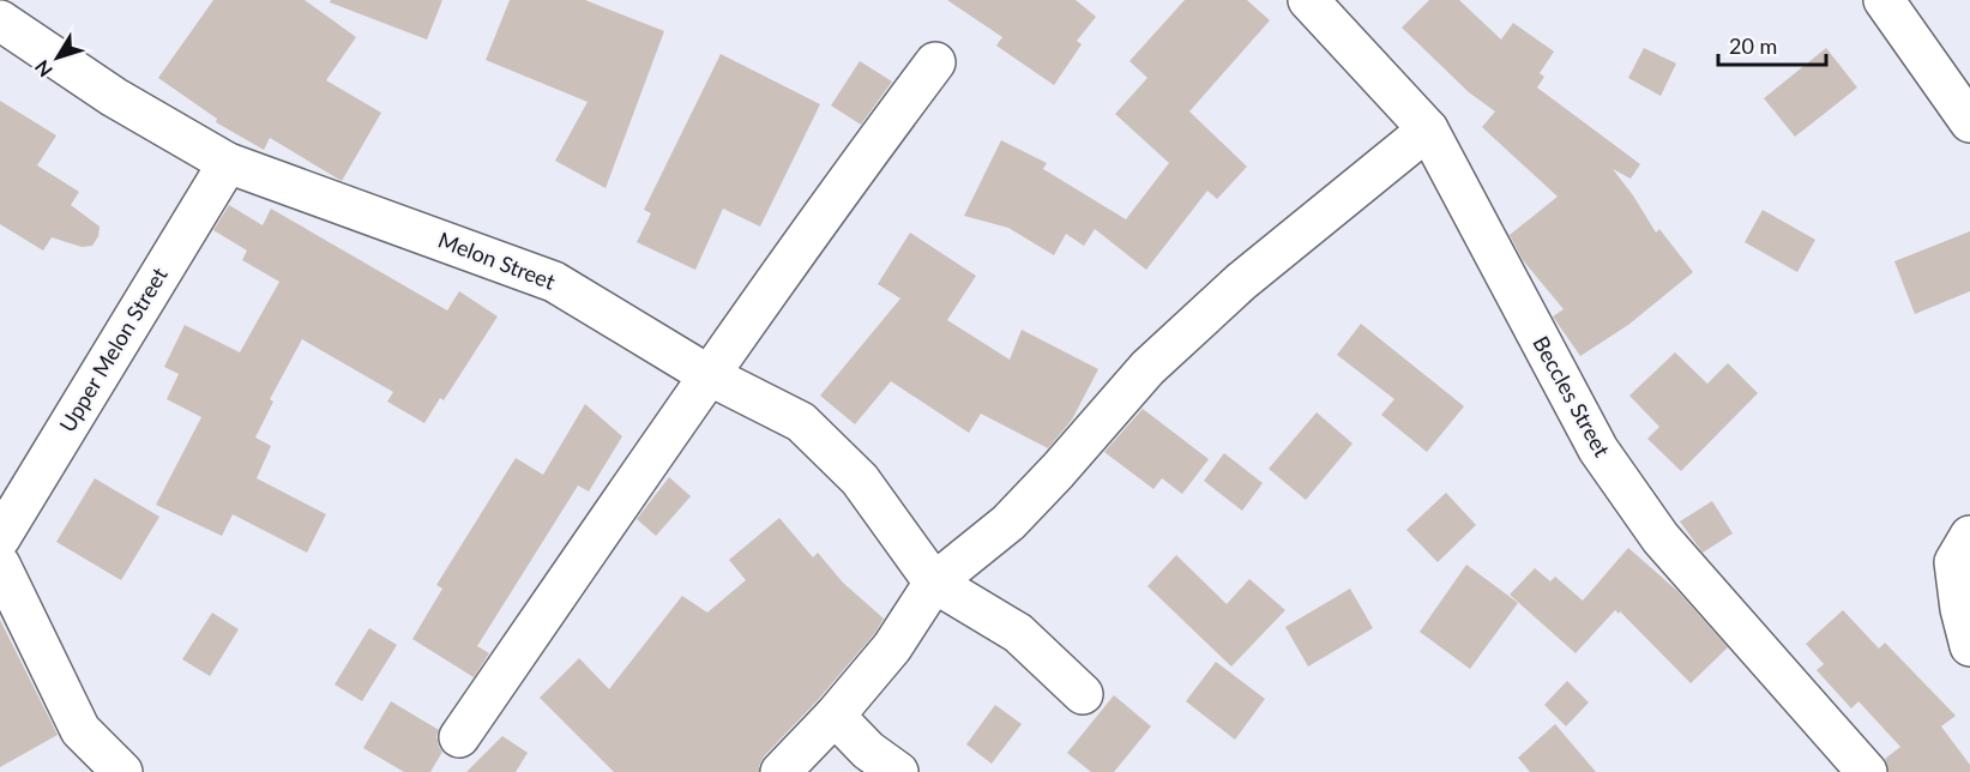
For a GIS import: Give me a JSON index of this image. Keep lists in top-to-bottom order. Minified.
{"streets":{"street":["Melon Street","Upper Melon Street","Beccles Street"]},"crossings":[["Melon Street","Upper Melon Street"]],"scale_bar":"20 m","north":"bottom left"}
